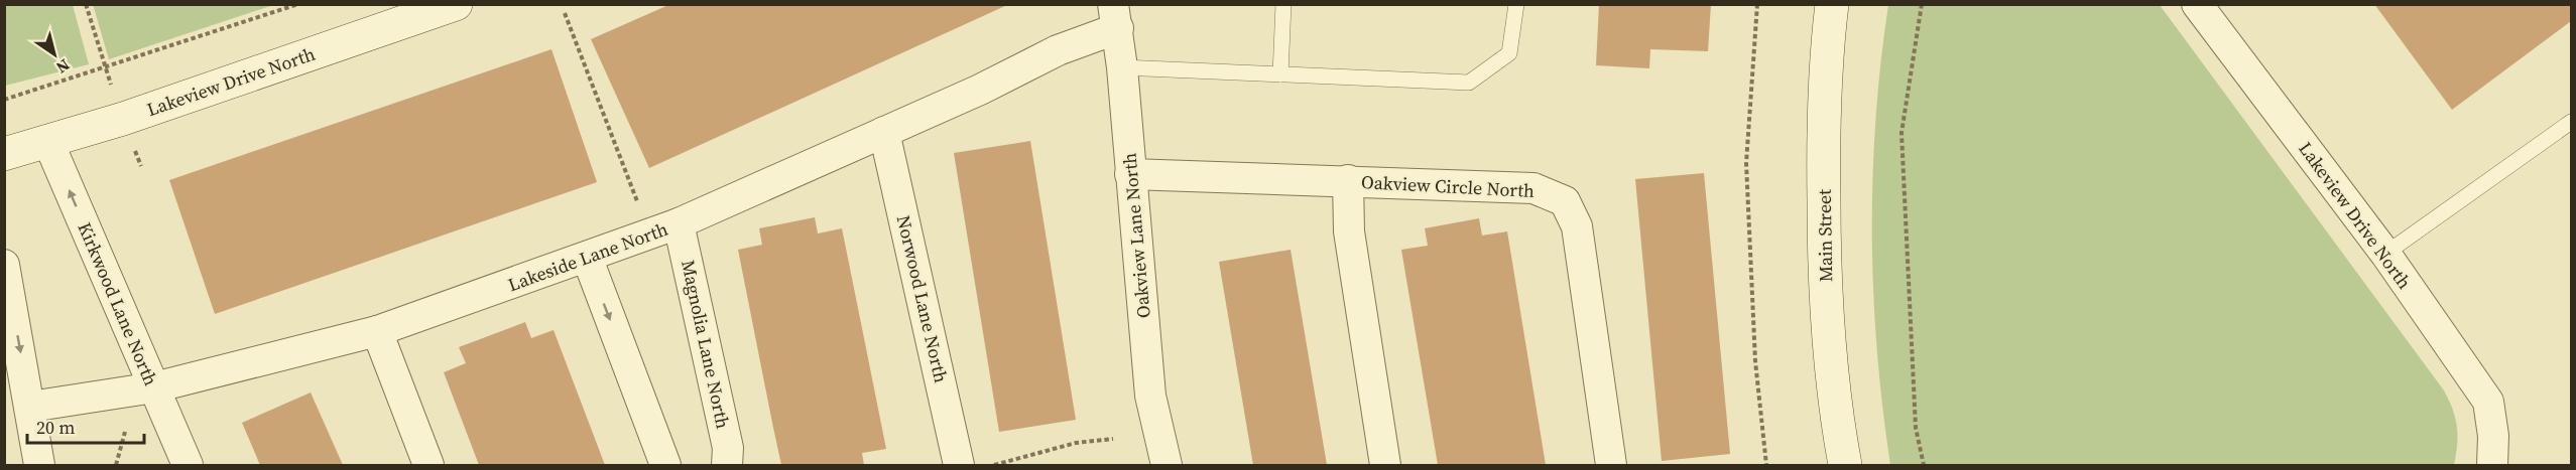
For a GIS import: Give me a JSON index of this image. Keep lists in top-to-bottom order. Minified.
{"streets":{"street":["Lakeview Drive North","Oakview Circle North","Oakview Lane North","Main Street","Lakeside Lane North","Norwood Lane North","Kirkwood Lane North","Magnolia Lane North"]},"crossings":[["Lakeview Drive North","Kirkwood Lane North"],["Oakview Circle North","Oakview Lane North"],["Oakview Lane North","Lakeside Lane North"],["Lakeside Lane North","Norwood Lane North"],["Lakeside Lane North","Kirkwood Lane North"],["Lakeside Lane North","Magnolia Lane North"]],"scale_bar":"20 m","north":"bottom right"}
